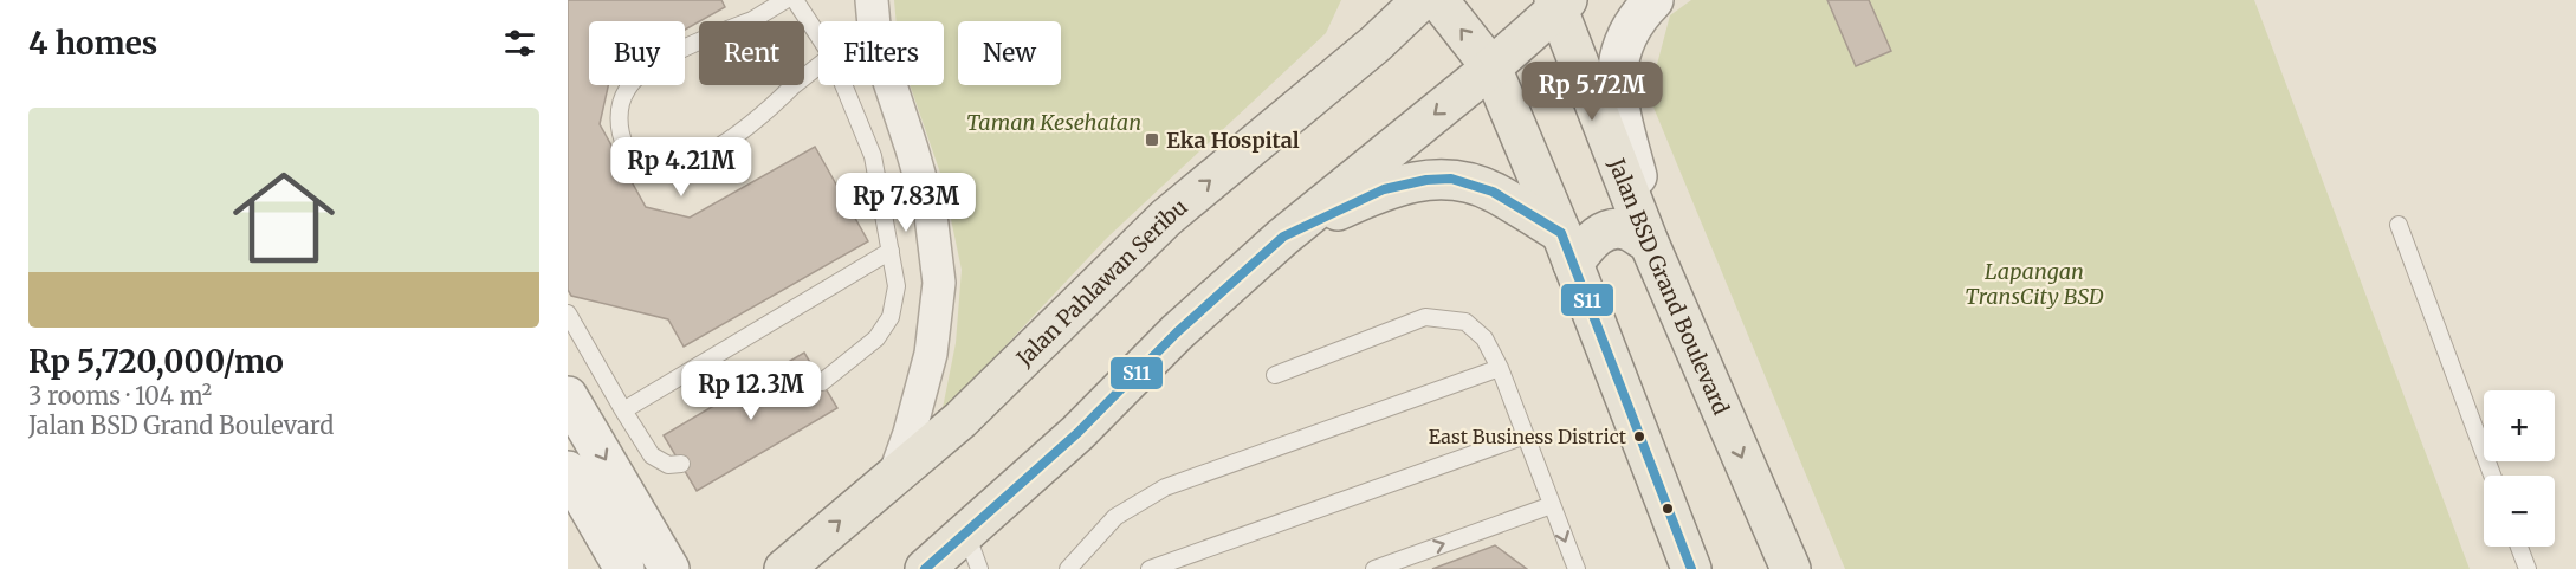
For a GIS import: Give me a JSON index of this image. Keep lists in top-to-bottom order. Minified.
{"streets":{"main road":["Jalan Pahlawan Seribu","Jalan BSD Grand Boulevard"]},"parks":["Taman Kesehatan","Lapangan TransCity BSD"],"places":{"transit":["Eka Hospital"],"other":["East Business District"]},"lines":["transit line S11"],"page":{"heading":"4 homes","chip":["Buy","Rent","Filters","New"],"price":["Rp 5.72M","Rp 4.21M","Rp 7.83M","Rp 12.3M"],"list":[{"name":"Rp 5,720,000/mo","note":"3 rooms · 104 m² · Jalan BSD Grand Boulevard"}],"map_buttons":["+","−"]}}
